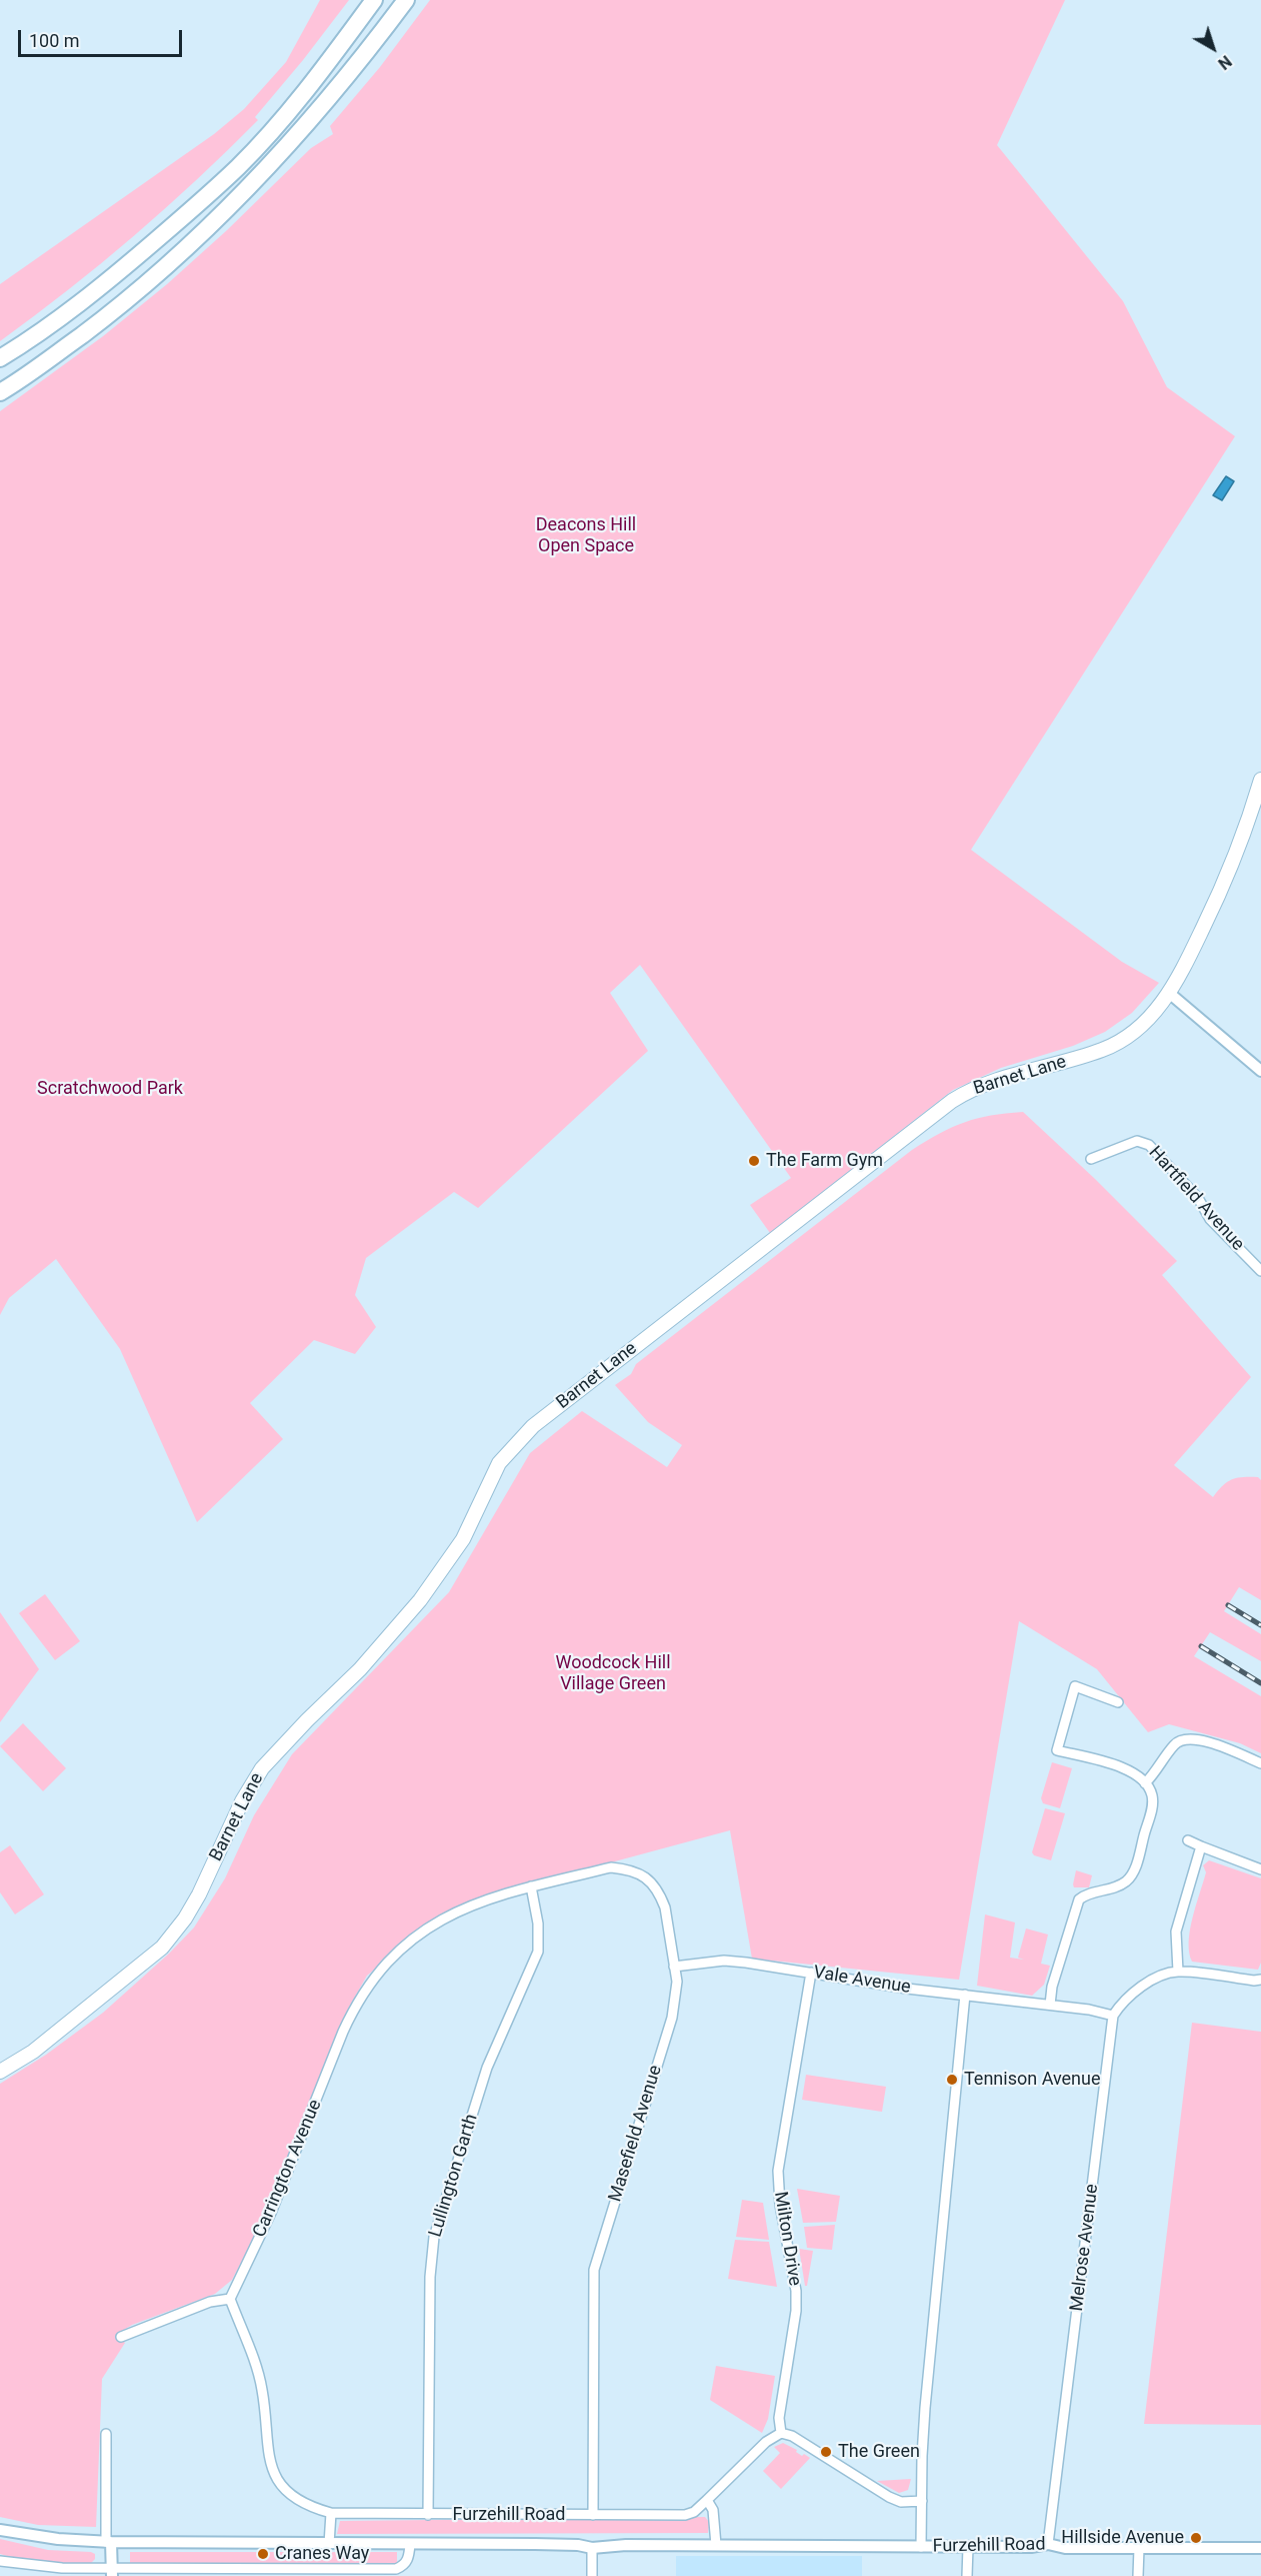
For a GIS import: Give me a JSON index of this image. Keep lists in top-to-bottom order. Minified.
{"streets":{"main road":["Barnet Lane"],"street":["Hartfield Avenue","Vale Avenue","Masefield Avenue","Carrington Avenue","Lullington Garth","Milton Drive","Melrose Avenue","Furzehill Road"]},"crossings":[["Vale Avenue","Masefield Avenue"],["Vale Avenue","Milton Drive"],["Masefield Avenue","Carrington Avenue"],["Masefield Avenue","Lullington Garth"],["Masefield Avenue","Furzehill Road"],["Carrington Avenue","Lullington Garth"],["Lullington Garth","Furzehill Road"],["Melrose Avenue","Furzehill Road"]],"parks":["Deacons Hill Open Space","Scratchwood Park","Woodcock Hill Village Green"],"places":["The Farm Gym","Tennison Avenue","The Green","Hillside Avenue","Cranes Way"],"scale_bar":"100 m","north":"bottom right"}
